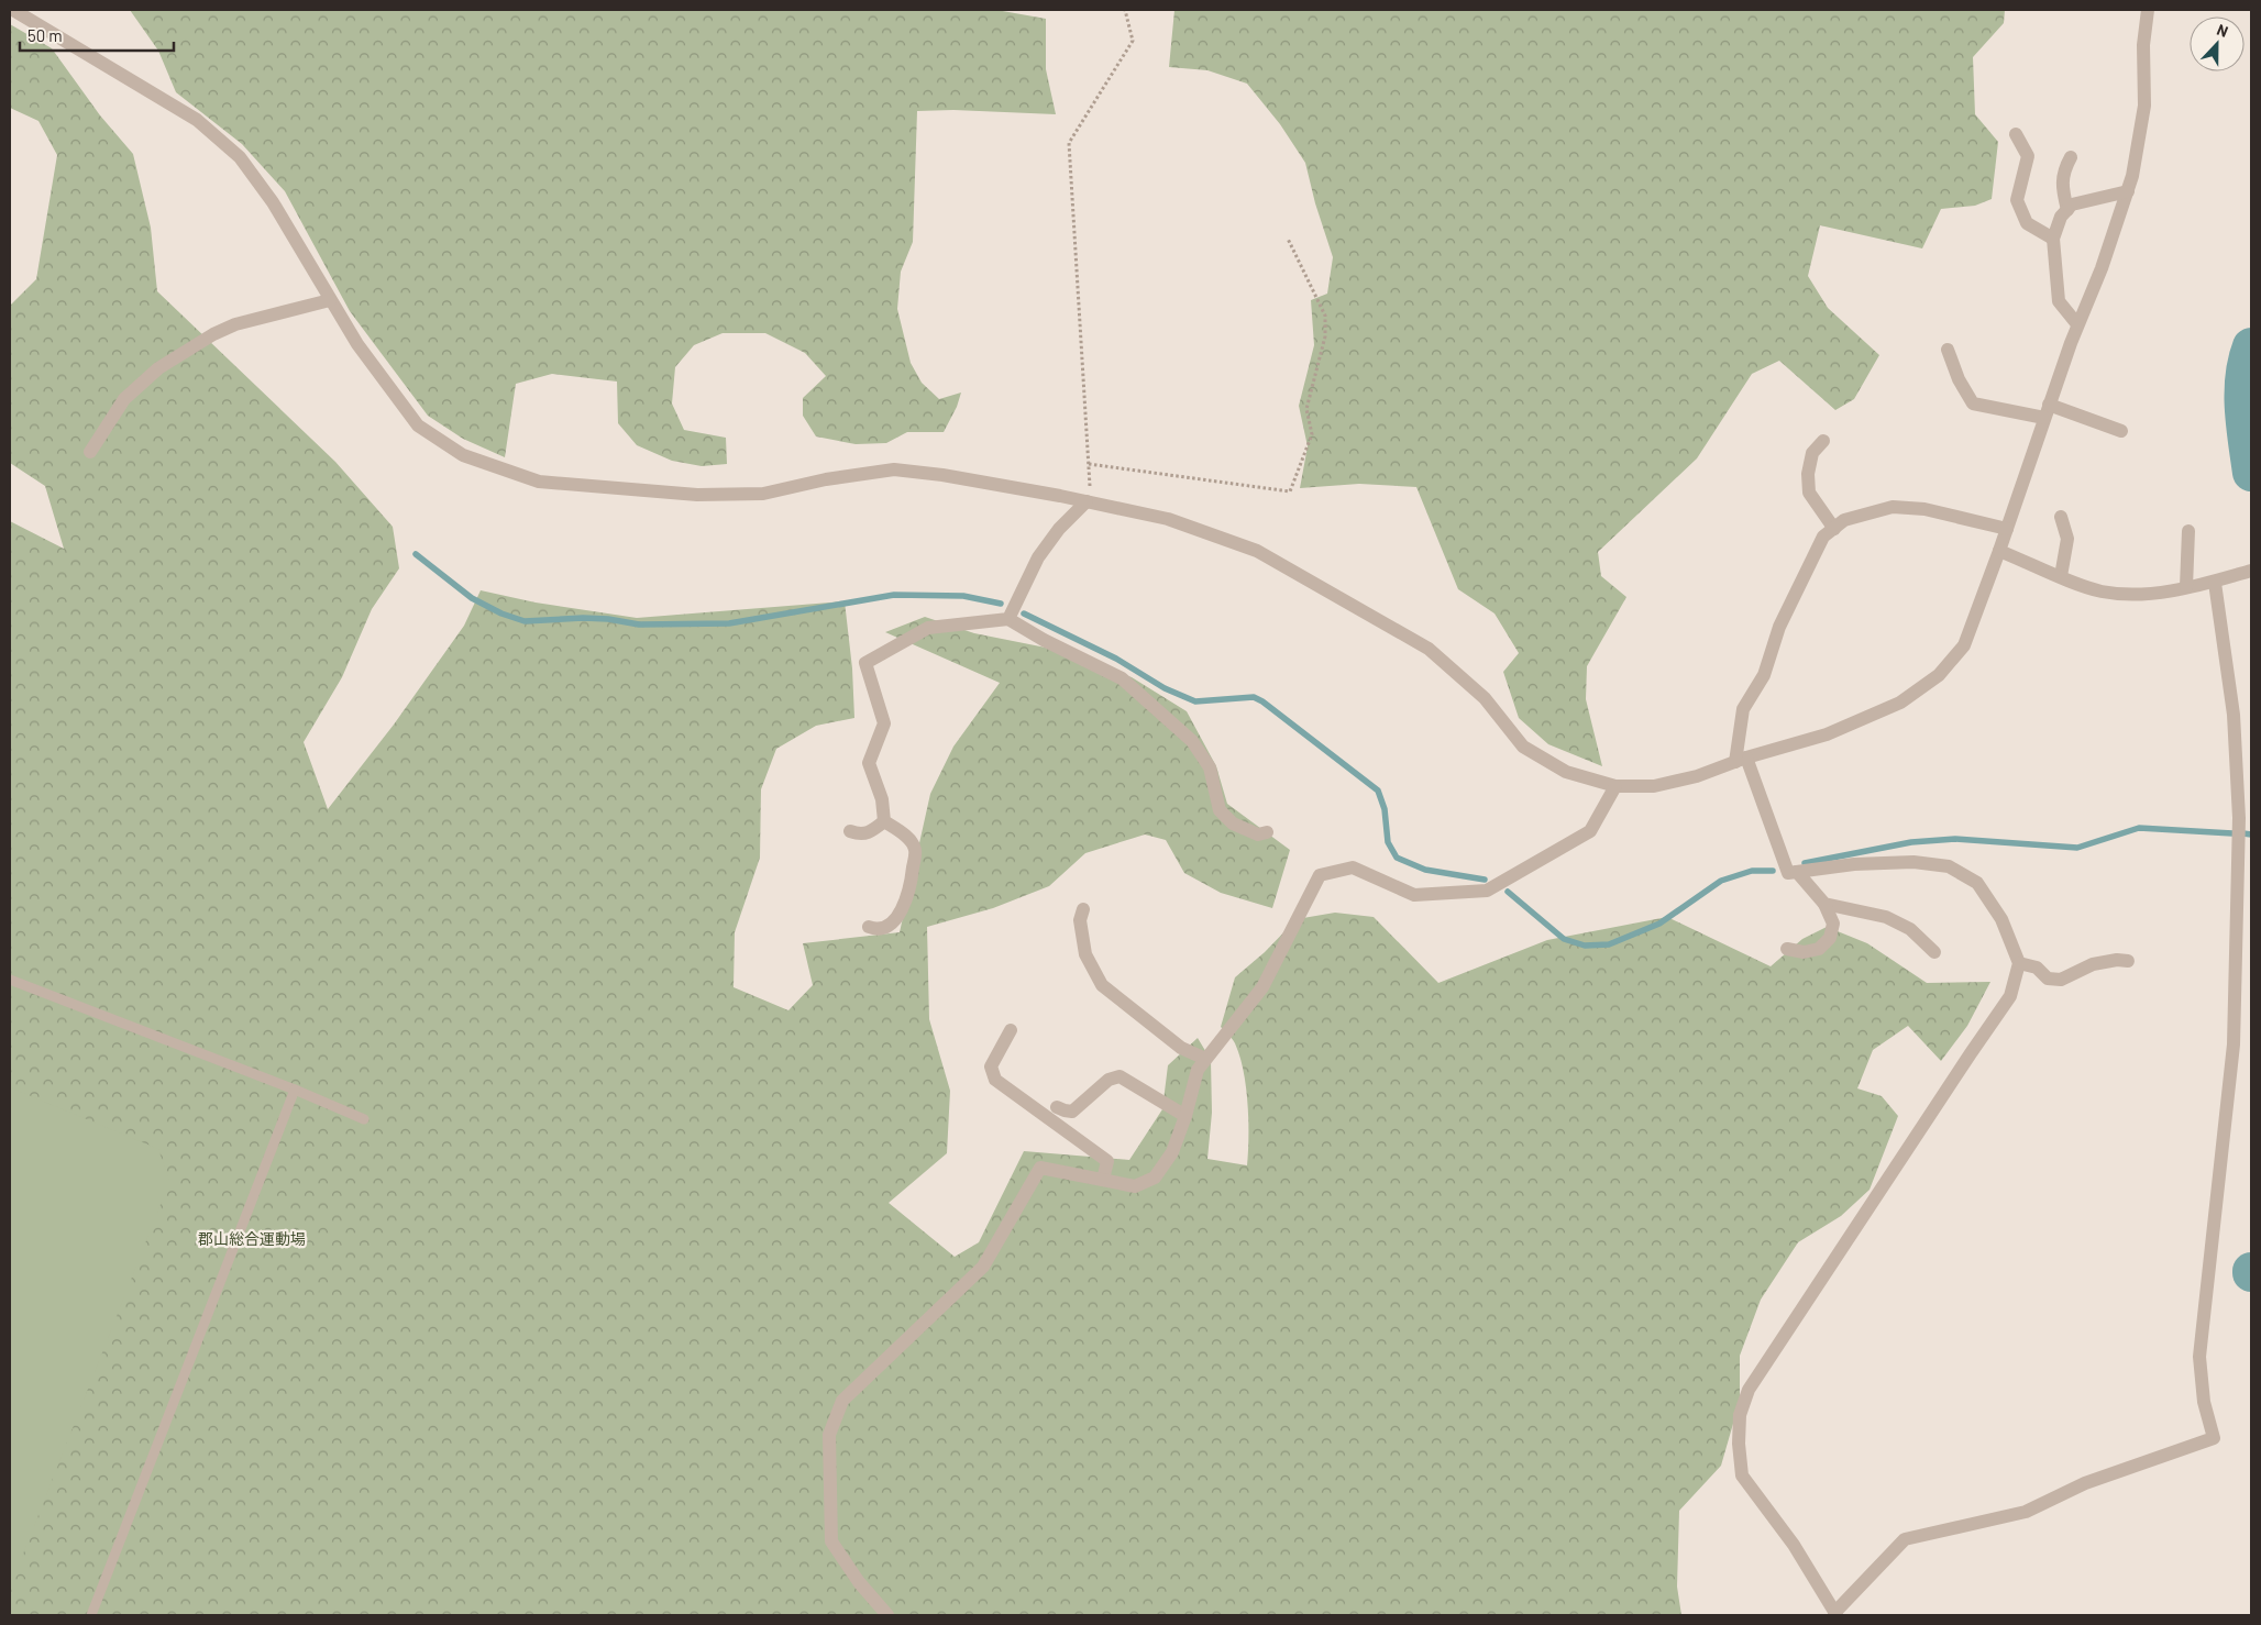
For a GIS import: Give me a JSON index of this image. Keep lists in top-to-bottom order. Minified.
{"parks":["郡山総合運動場"],"scale_bar":"50 m","north":"top"}
